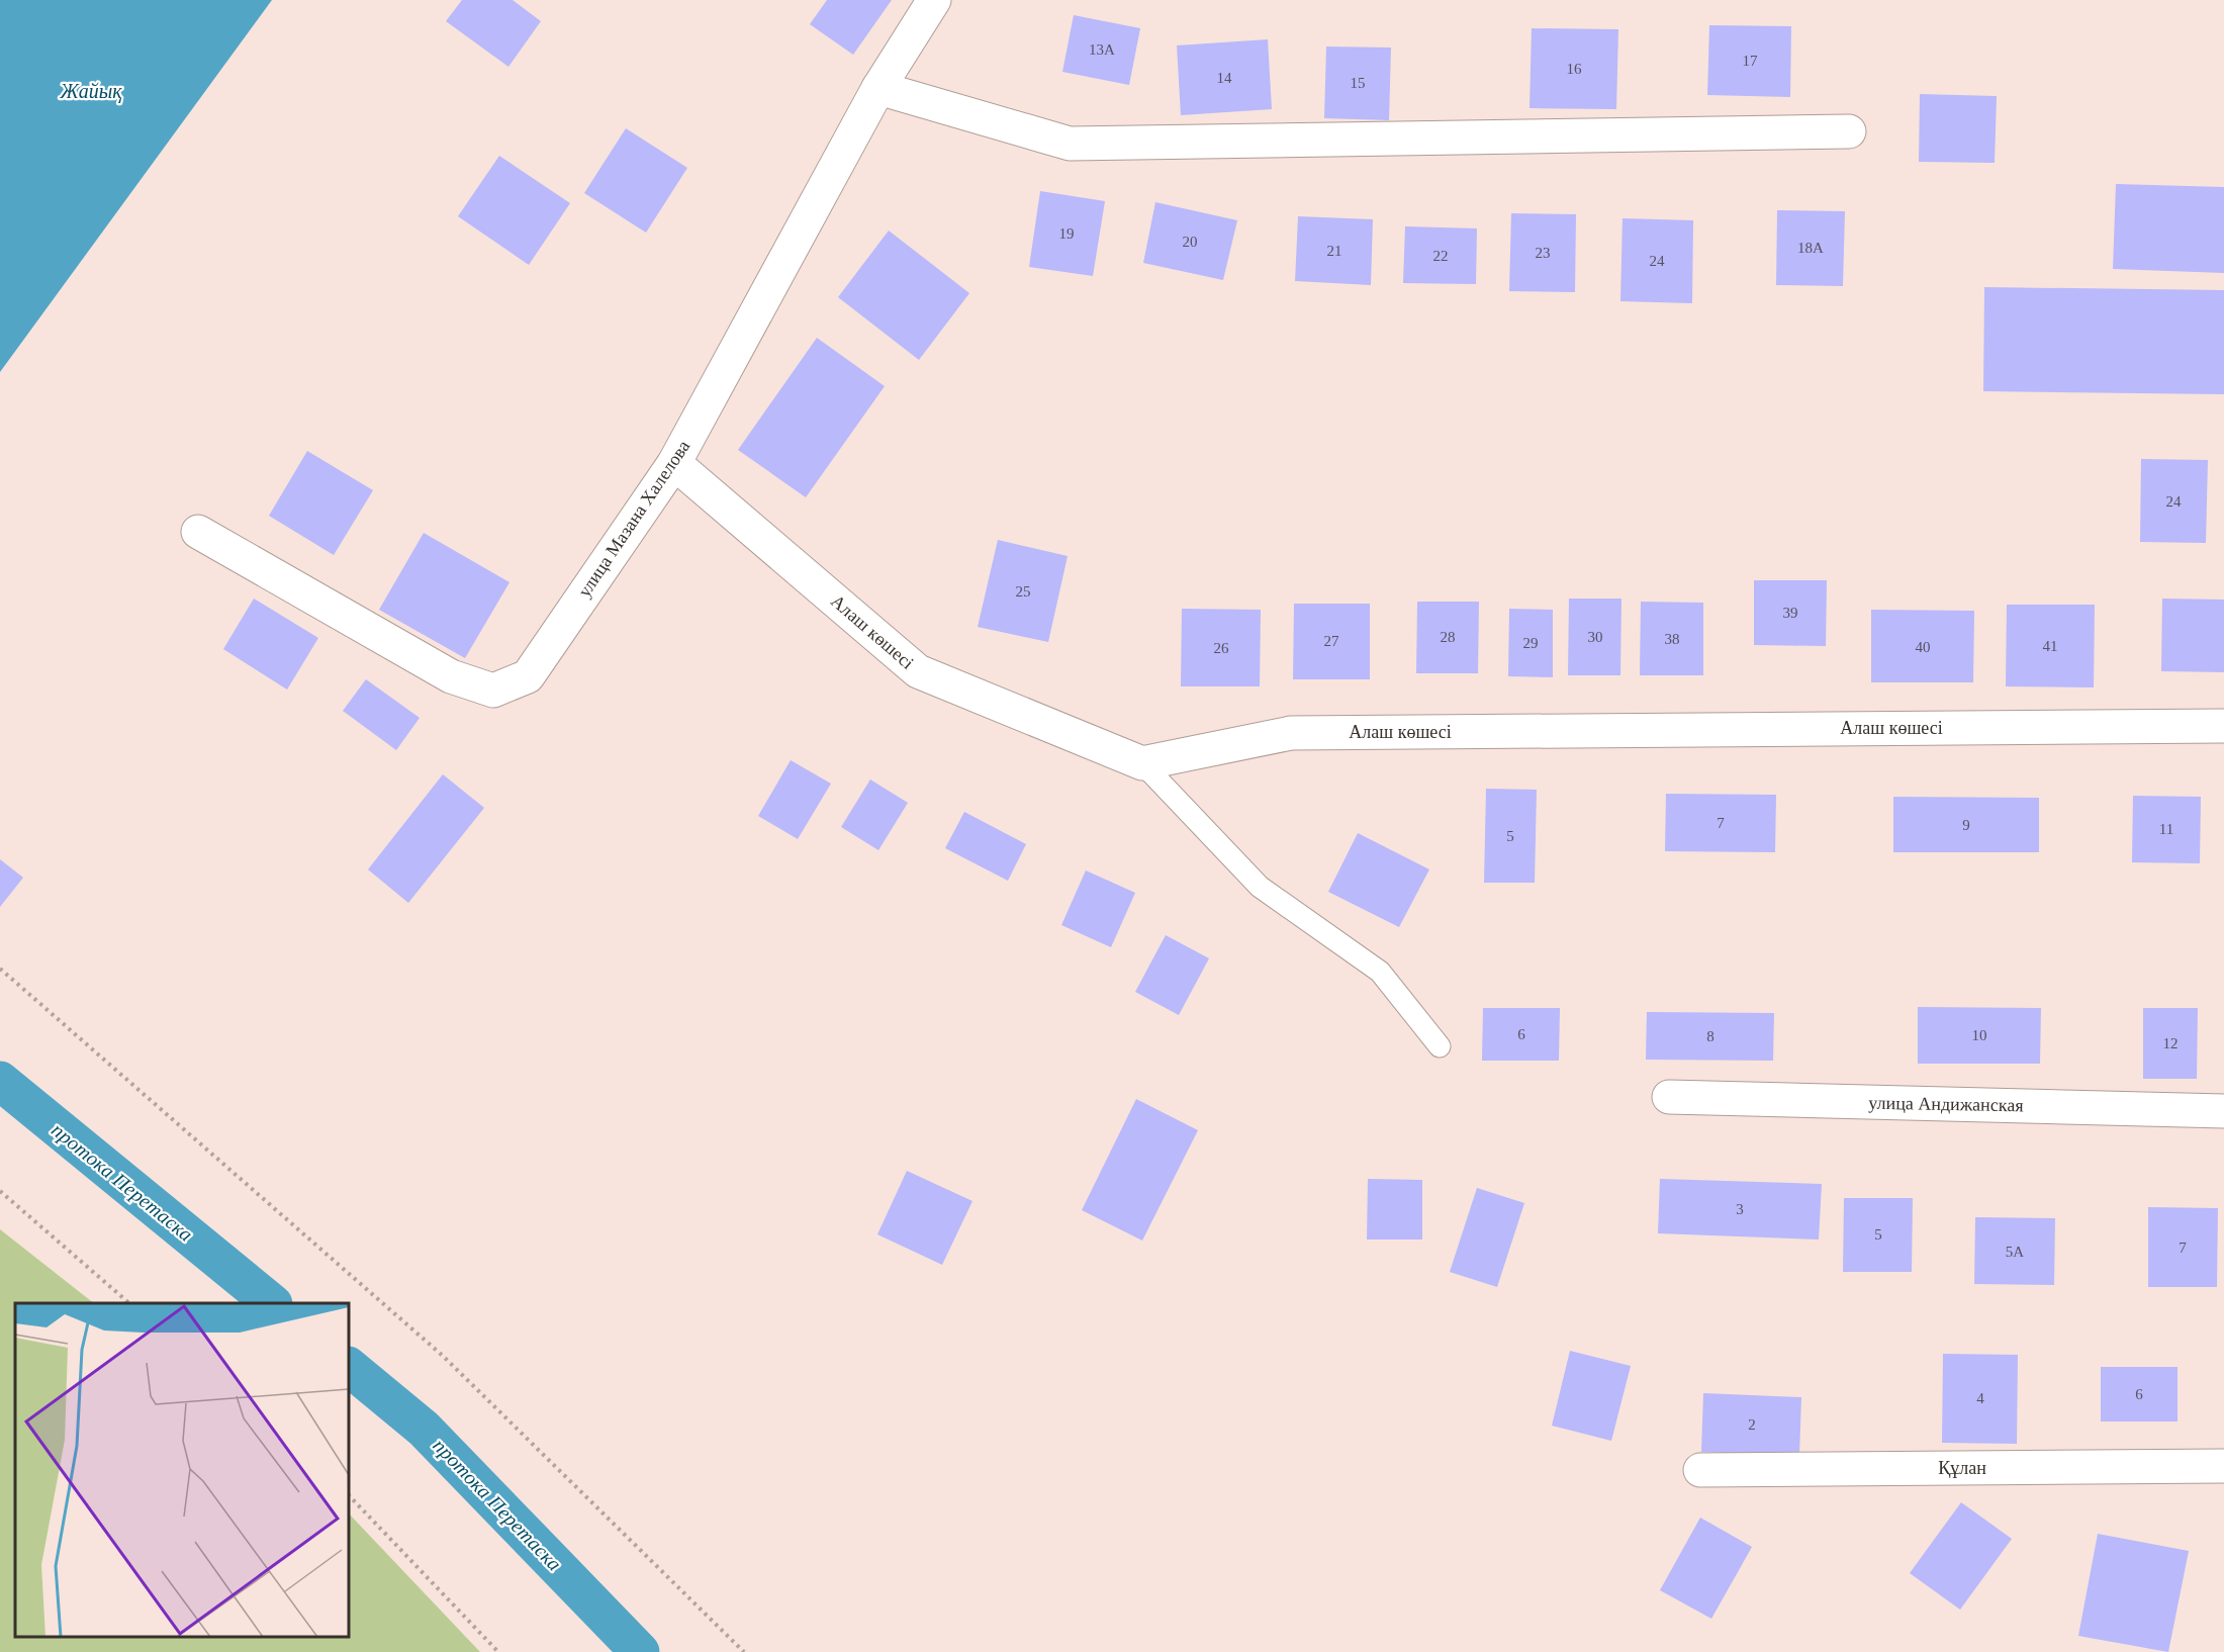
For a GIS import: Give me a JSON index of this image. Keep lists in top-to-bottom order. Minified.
{"streets":{"street":["улица Мазана Халелова","Алаш көшесі","улица Андижанская","Құлан"]},"crossings":[["улица Мазана Халелова","Алаш көшесі"]],"water":["Жайық","протока Перетаска"],"house_numbers":["13А","17","16","14","15","19","20","18А","21","23","22","24","24","25","39","28","30","38","27","29","41","40","26","7","9","11","5","6","10","8","12","3","5","7","5А","6","4","2"]}
